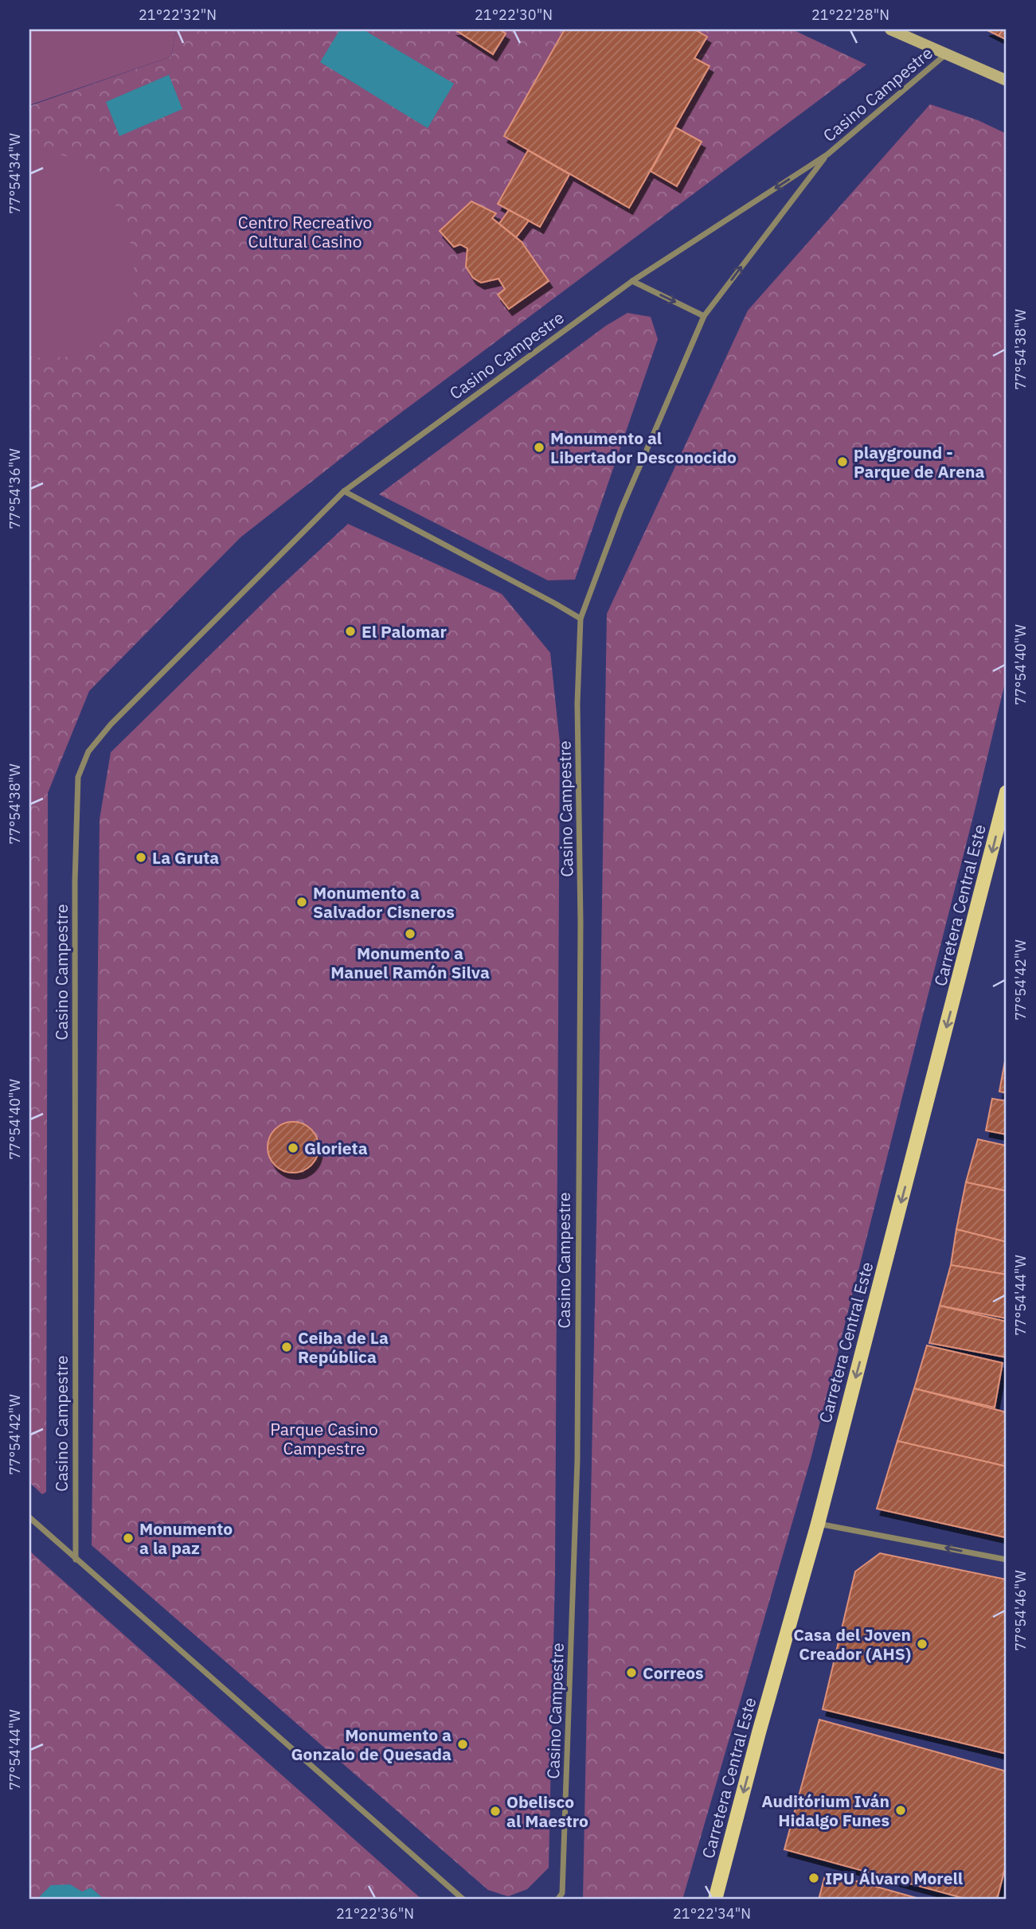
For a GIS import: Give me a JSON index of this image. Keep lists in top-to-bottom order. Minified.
{"streets":{"main road":["Carretera Central Este"],"street":["Casino Campestre"]},"one_way":["Carretera Central Este"],"parks":["Centro Recreativo Cultural Casino","Parque Casino Campestre"],"places":["Monumento al Libertador Desconocido","playground - Parque de Arena","El Palomar","La Gruta","Monumento a Salvador Cisneros","Monumento a Manuel Ramón Silva","Glorieta","Ceiba de La República","Monumento a la paz","Casa del Joven Creador (AHS)","Correos","Monumento a Gonzalo de Quesada","Auditórium Iván Hidalgo Funes","Obelisco al Maestro","IPU Álvaro Morell"],"coordinates":["21°22'32\"N","21°22'30\"N","21°22'28\"N","77°54'34\"W","77°54'38\"W","77°54'36\"W","77°54'40\"W","77°54'42\"W","77°54'44\"W","77°54'46\"W","21°22'36\"N","21°22'34\"N"]}
